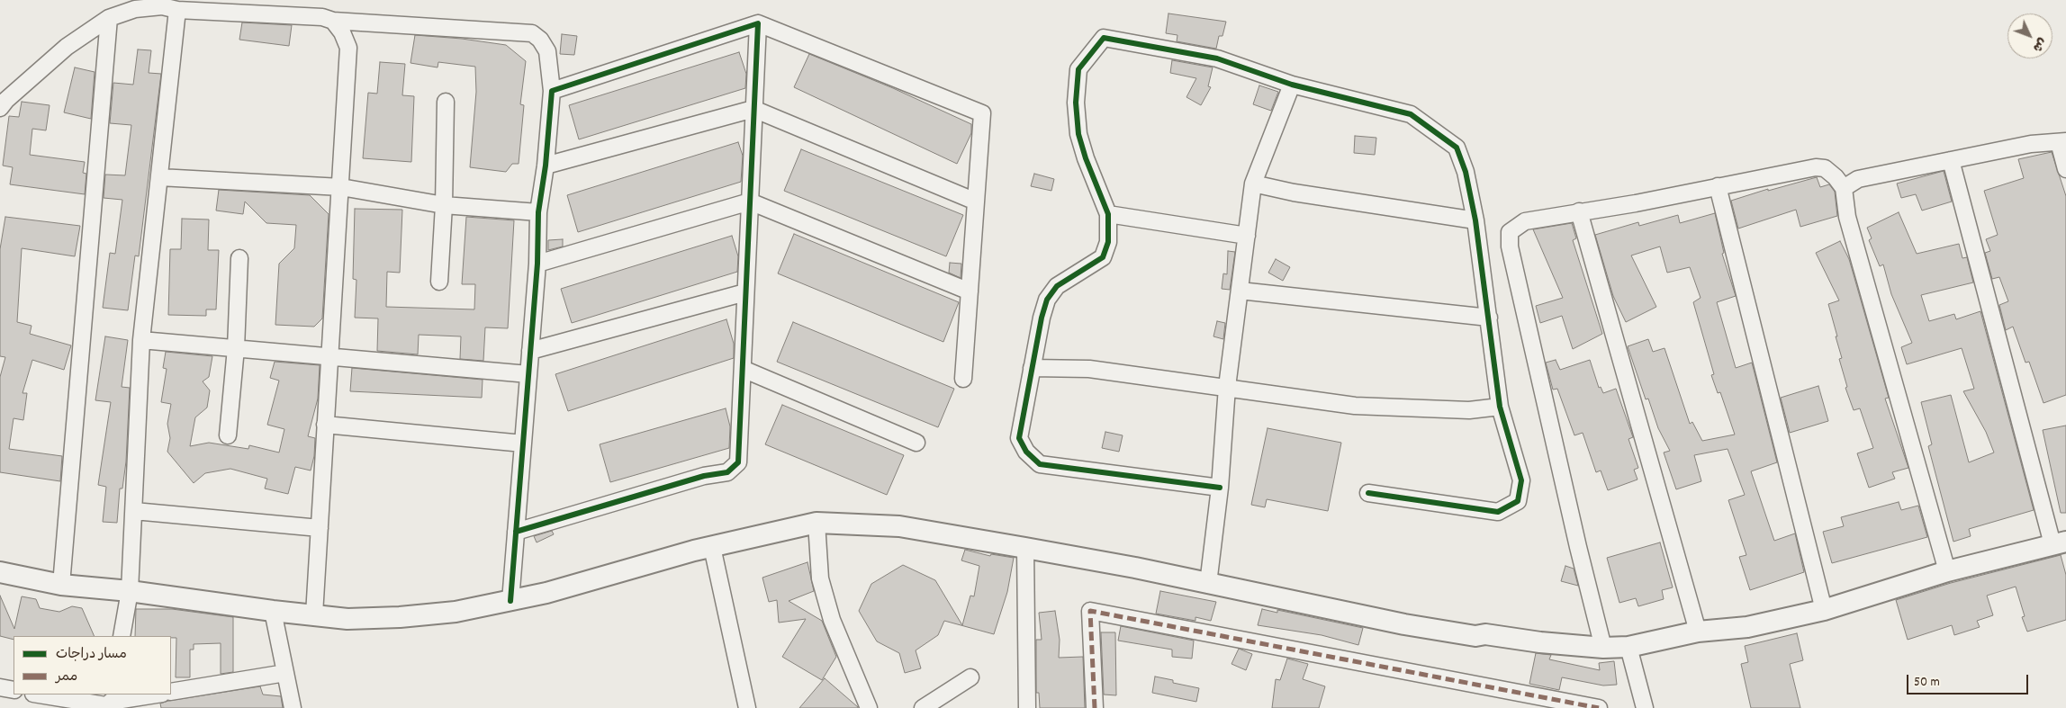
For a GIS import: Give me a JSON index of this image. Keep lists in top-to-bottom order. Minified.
{"legend":["مسار دراجات","ممر"],"scale_bar":"50 m","north":"bottom right"}
